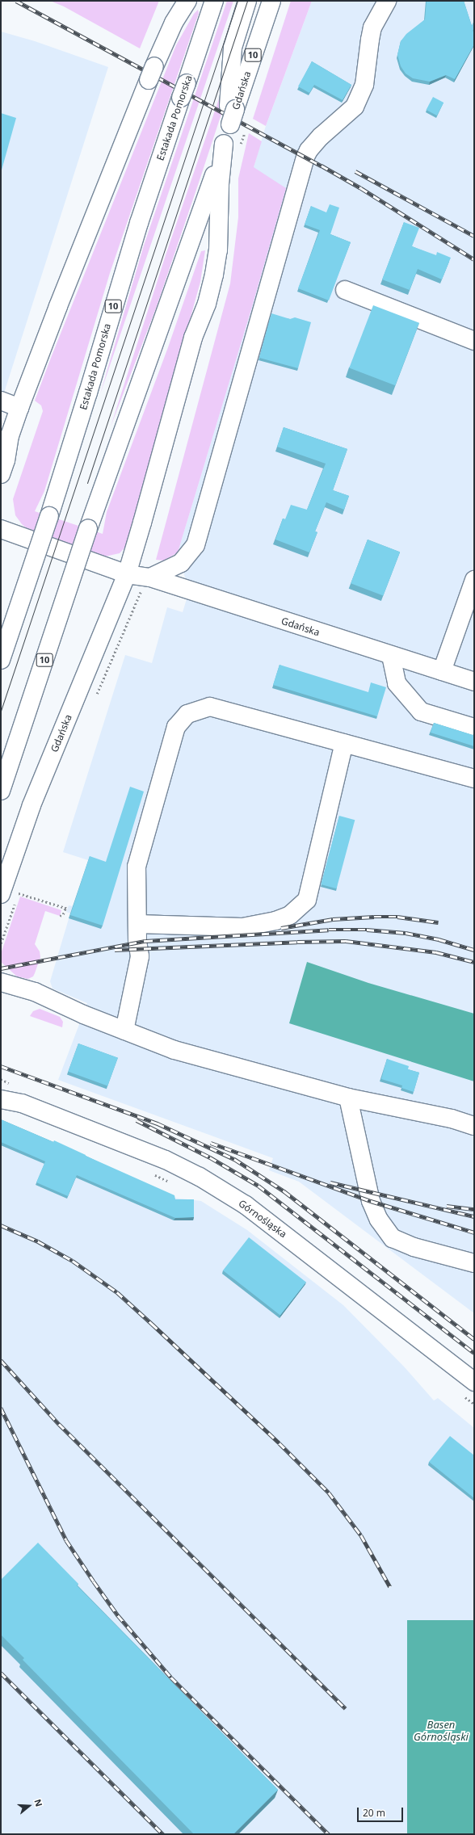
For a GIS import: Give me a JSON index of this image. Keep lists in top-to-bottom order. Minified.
{"streets":{"main road":["10","Gdańska","Estakada Pomorska","Górnośląska"]},"crossings":[["10","Gdańska"]],"water":["Basen Górnośląski"],"scale_bar":"20 m","north":"right"}
